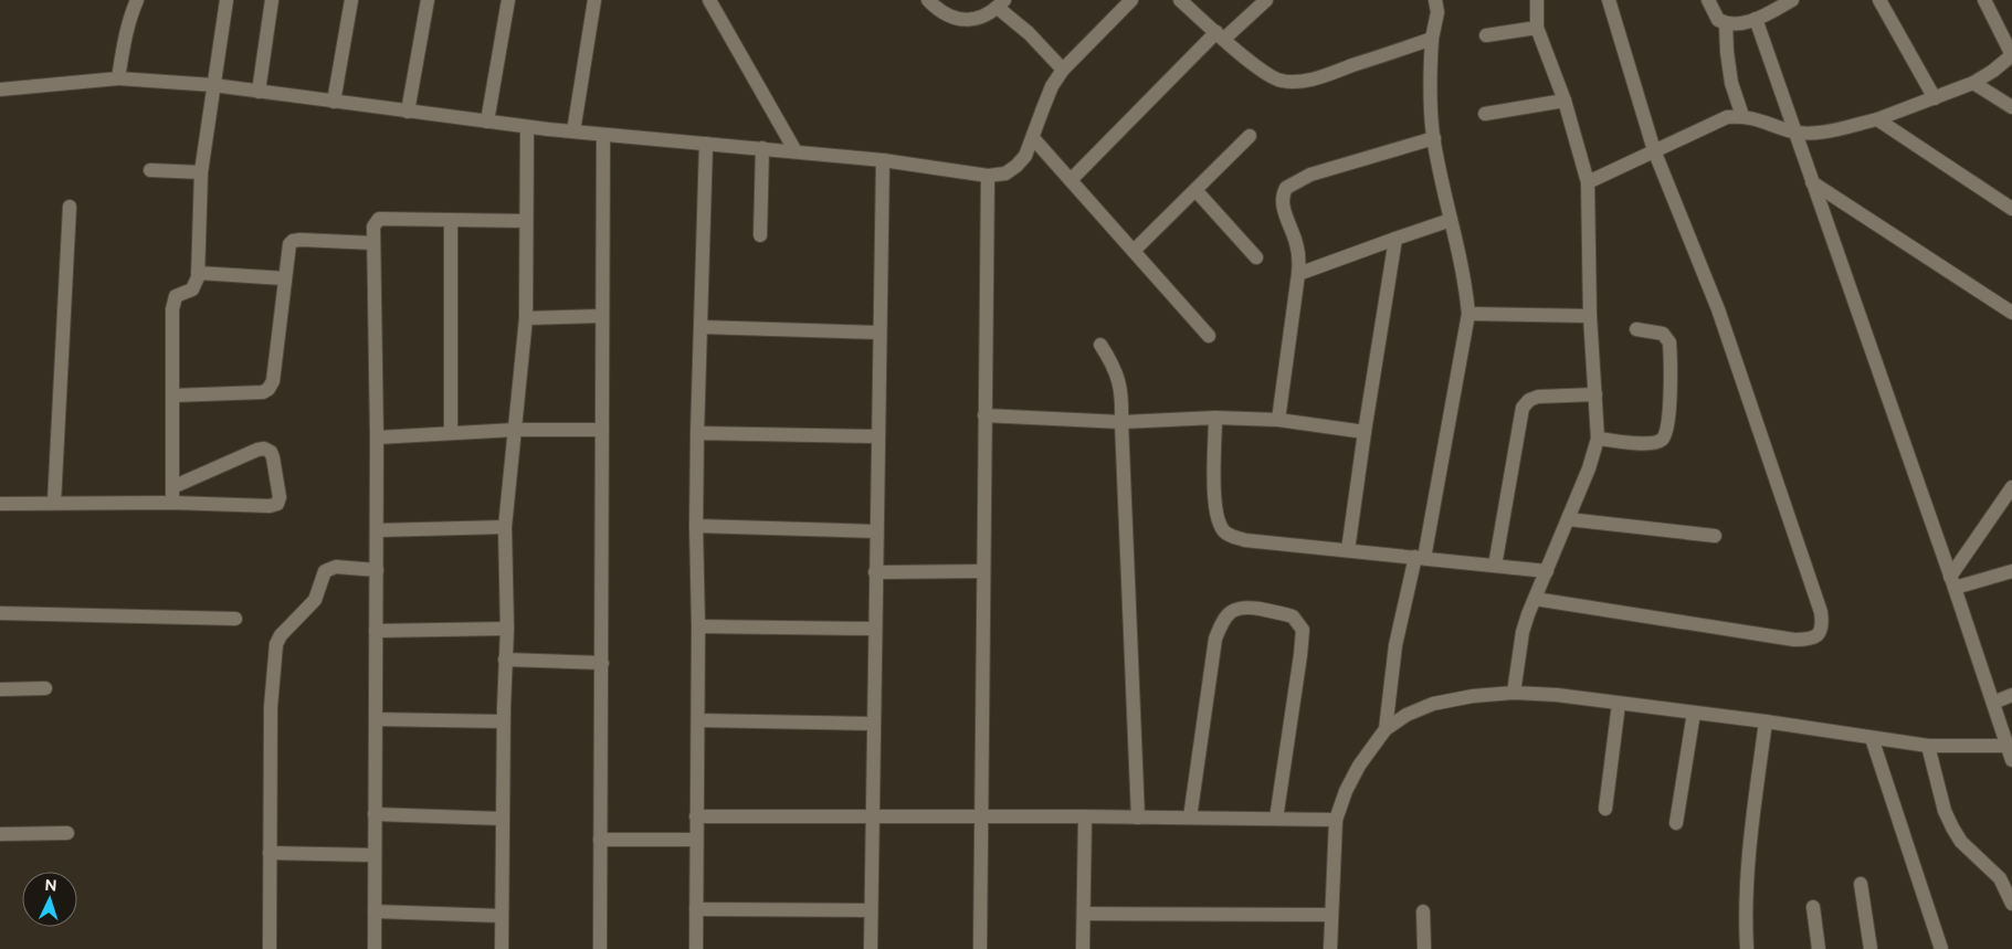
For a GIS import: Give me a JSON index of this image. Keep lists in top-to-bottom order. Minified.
{"north":"top"}
